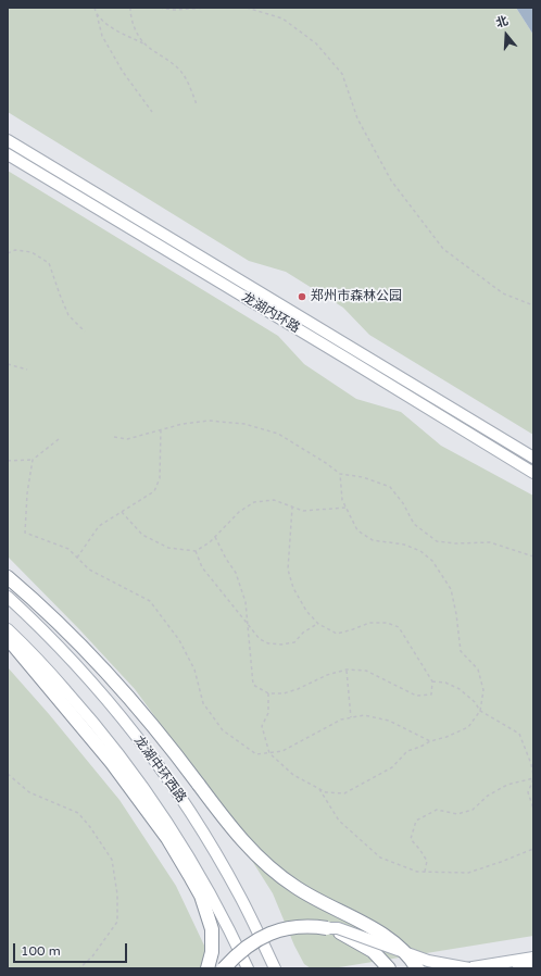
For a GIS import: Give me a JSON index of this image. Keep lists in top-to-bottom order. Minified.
{"streets":{"main road":["龙湖内环路","龙湖中环西路"]},"places":["郑州市森林公园"],"scale_bar":"100 m","north":"top"}
